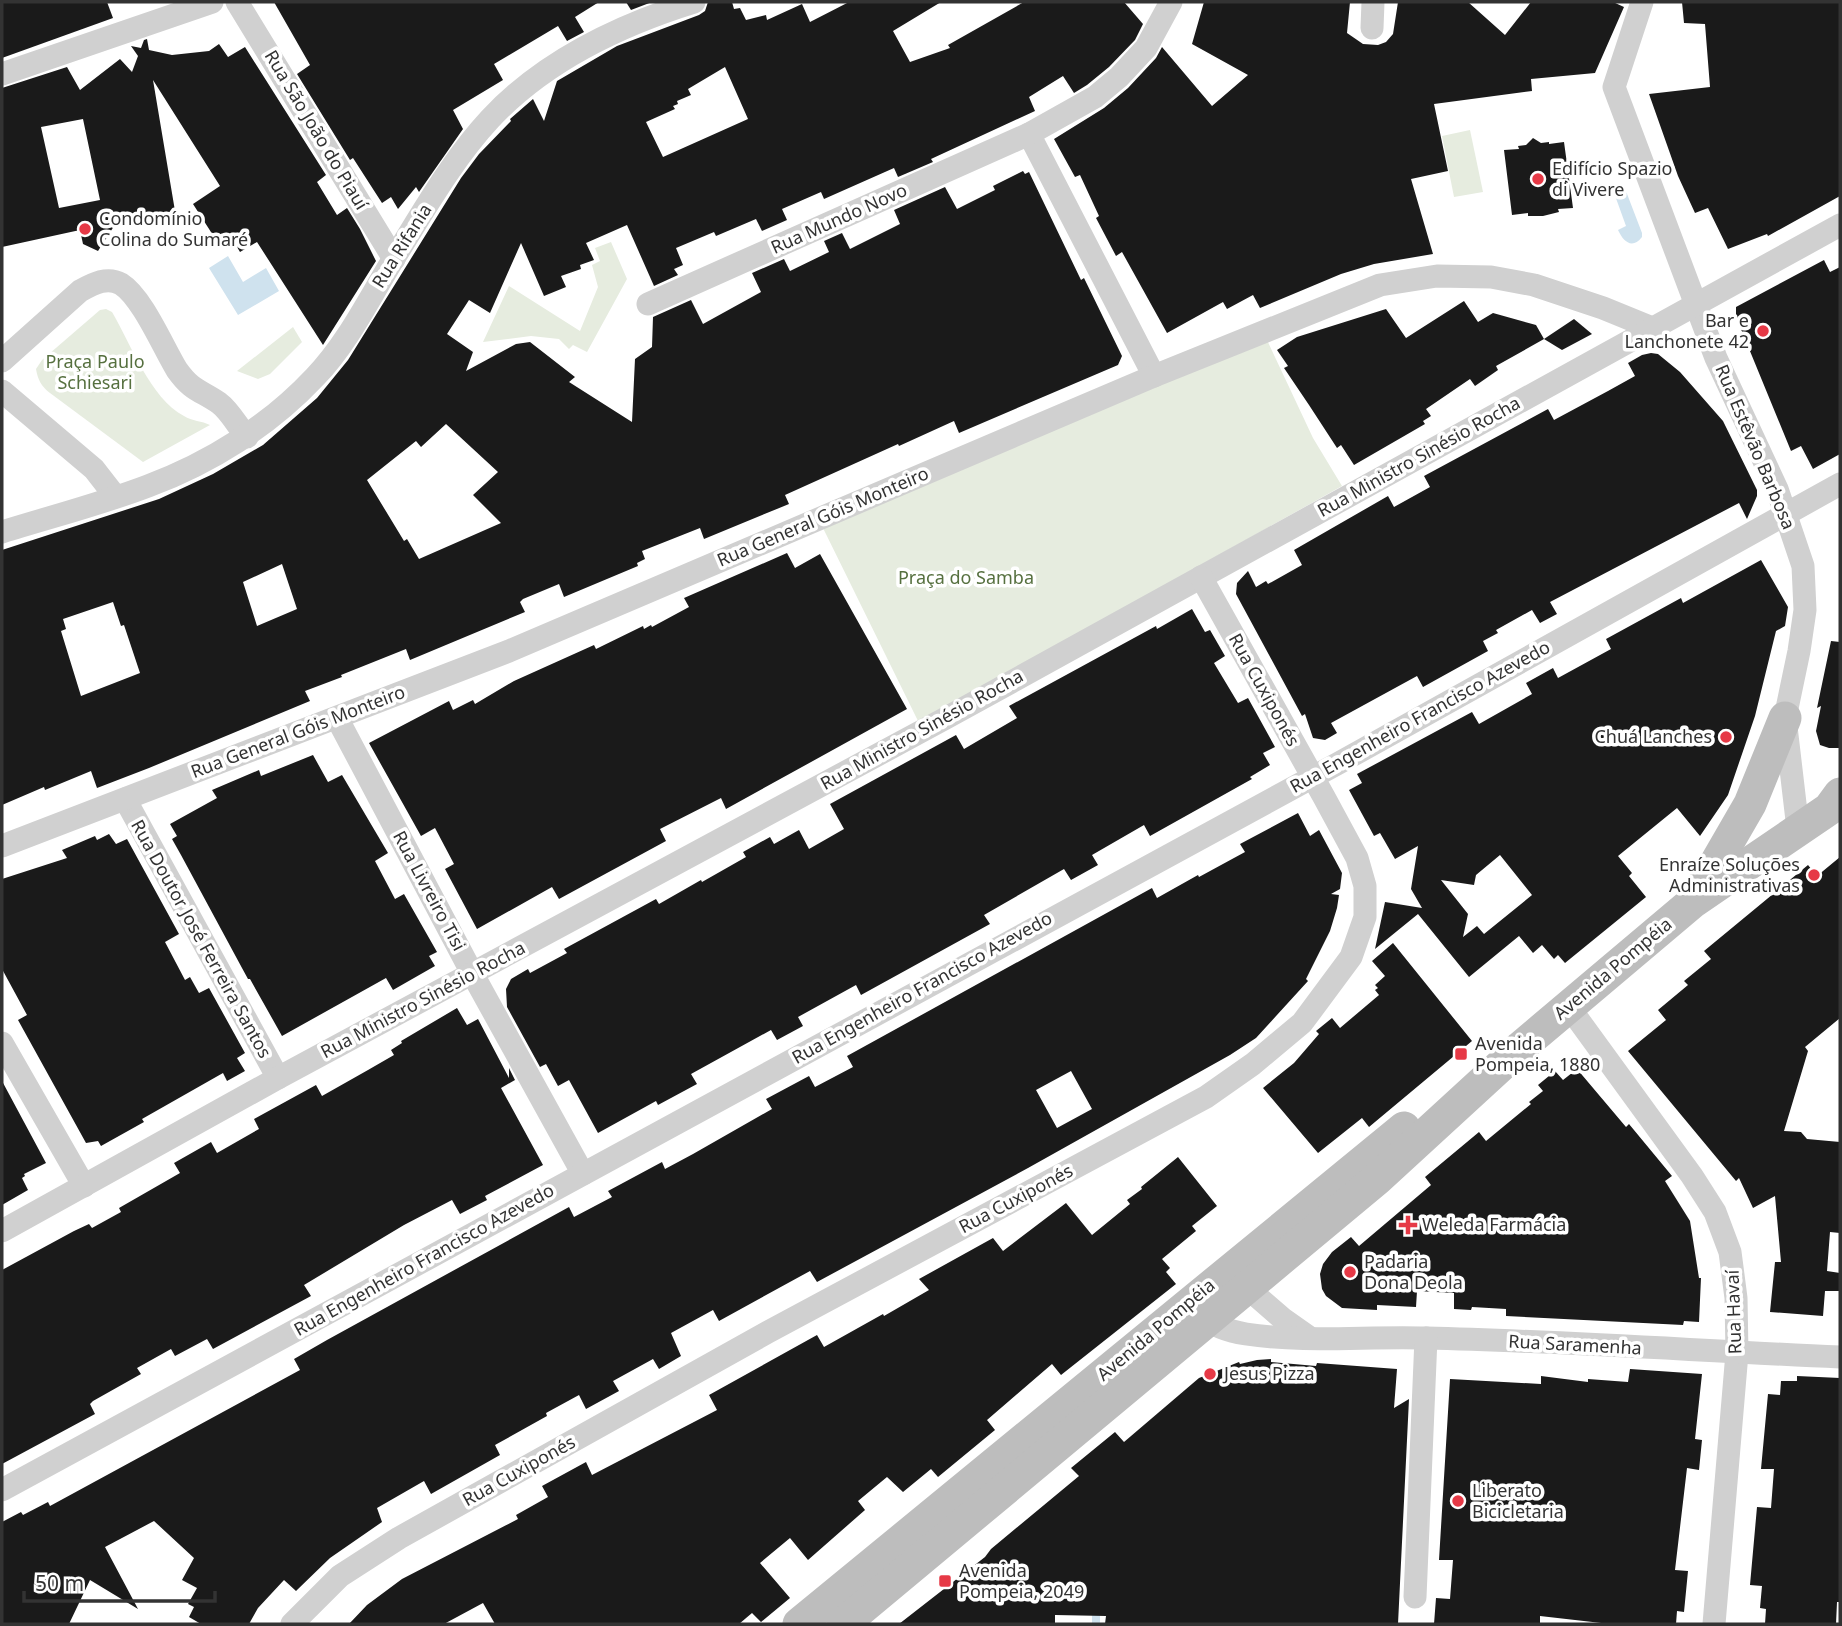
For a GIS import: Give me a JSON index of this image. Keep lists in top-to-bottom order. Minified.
{"streets":{"main road":["Avenida Pompéia"],"street":["Rua São João do Piauí","Rua Mundo Novo","Rua Rifania","Rua Estêvão Barbosa","Rua Ministro Sinésio Rocha","Rua General Góis Monteiro","Rua Cuxiponés","Rua Engenheiro Francisco Azevedo","Rua Livreiro Tisi","Rua Doutor José Ferreira Santos","Rua Havaí","Rua Saramenha"]},"crossings":[["Rua São João do Piauí","Rua Rifania"],["Rua Estêvão Barbosa","Rua Ministro Sinésio Rocha"],["Rua Estêvão Barbosa","Rua Engenheiro Francisco Azevedo"],["Rua Estêvão Barbosa","Avenida Pompéia"],["Rua Ministro Sinésio Rocha","Rua General Góis Monteiro"],["Rua Ministro Sinésio Rocha","Rua Cuxiponés"],["Rua Ministro Sinésio Rocha","Rua Livreiro Tisi"],["Rua Ministro Sinésio Rocha","Rua Doutor José Ferreira Santos"],["Rua General Góis Monteiro","Rua Livreiro Tisi"],["Rua General Góis Monteiro","Rua Doutor José Ferreira Santos"],["Rua Cuxiponés","Rua Engenheiro Francisco Azevedo"],["Rua Engenheiro Francisco Azevedo","Rua Livreiro Tisi"],["Avenida Pompéia","Rua Havaí"],["Avenida Pompéia","Rua Saramenha"],["Rua Havaí","Rua Saramenha"]],"parks":["Praça Paulo Schiesari","Praça do Samba"],"places":{"other":["Edifício Spazio di Vivere","Condomínio Colina do Sumaré","Bar e Lanchonete 42","Chuá Lanches","Enraíze Soluções Administrativas","Padaria Dona Deola","Jesus Pizza","Liberato Bicicletaria"],"transit":["Avenida Pompeia, 1880","Avenida Pompeia, 2049"],"health":["Weleda Farmácia"]},"scale_bar":"50 m"}
